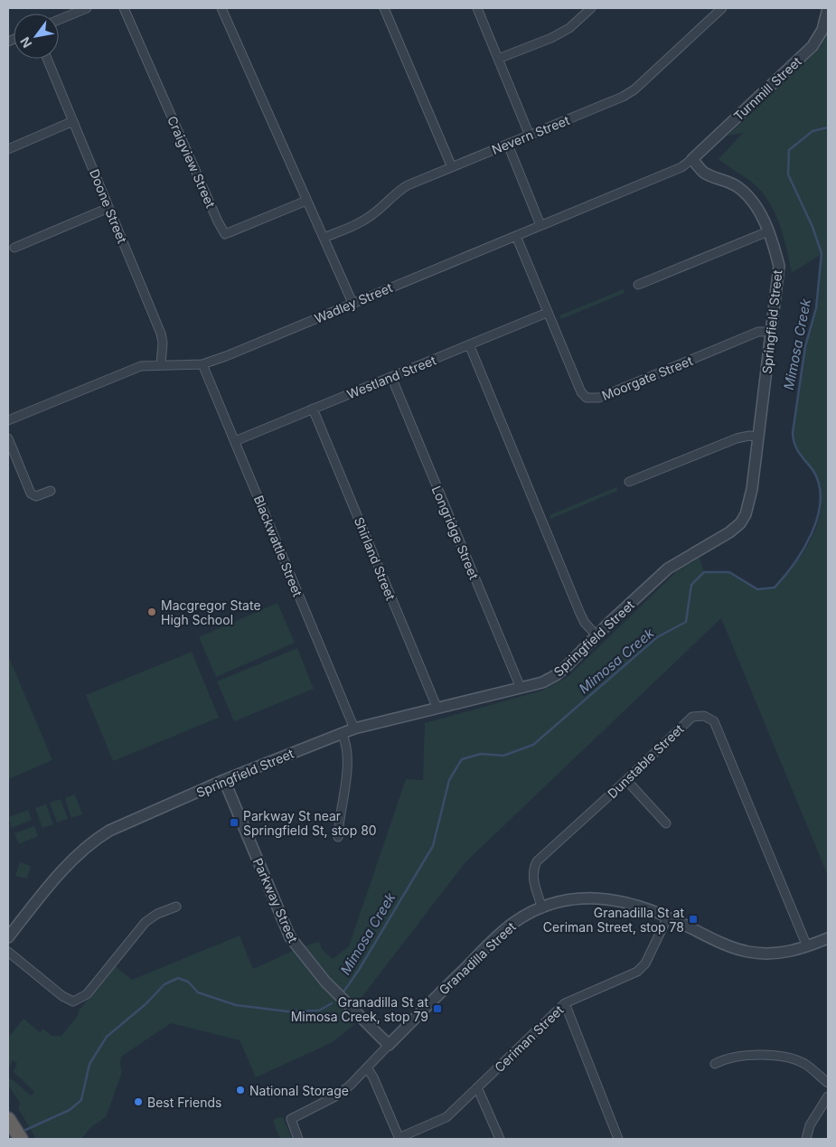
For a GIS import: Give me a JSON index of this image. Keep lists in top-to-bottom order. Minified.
{"streets":{"street":["Turnmill Street","Nevern Street","Craigview Street","Doone Street","Wadley Street","Springfield Street","Westland Street","Moorgate Street","Longridge Street","Blackwattle Street","Shirland Street","Dunstable Street","Parkway Street","Granadilla Street","Ceriman Street"]},"crossings":[["Turnmill Street","Wadley Street"],["Turnmill Street","Springfield Street"],["Doone Street","Wadley Street"],["Wadley Street","Springfield Street"],["Wadley Street","Moorgate Street"],["Wadley Street","Blackwattle Street"],["Springfield Street","Moorgate Street"],["Springfield Street","Longridge Street"],["Springfield Street","Blackwattle Street"],["Springfield Street","Shirland Street"],["Springfield Street","Parkway Street"],["Westland Street","Moorgate Street"],["Westland Street","Longridge Street"],["Westland Street","Blackwattle Street"],["Westland Street","Shirland Street"],["Dunstable Street","Granadilla Street"],["Parkway Street","Granadilla Street"],["Granadilla Street","Ceriman Street"]],"water":["Mimosa Creek"],"places":{"other":["Macgregor State High School","National Storage","Best Friends"],"transit":["Parkway St near Springfield St, stop 80","Granadilla St at Ceriman Street, stop 78","Granadilla St at Mimosa Creek, stop 79"]},"north":"bottom left"}
